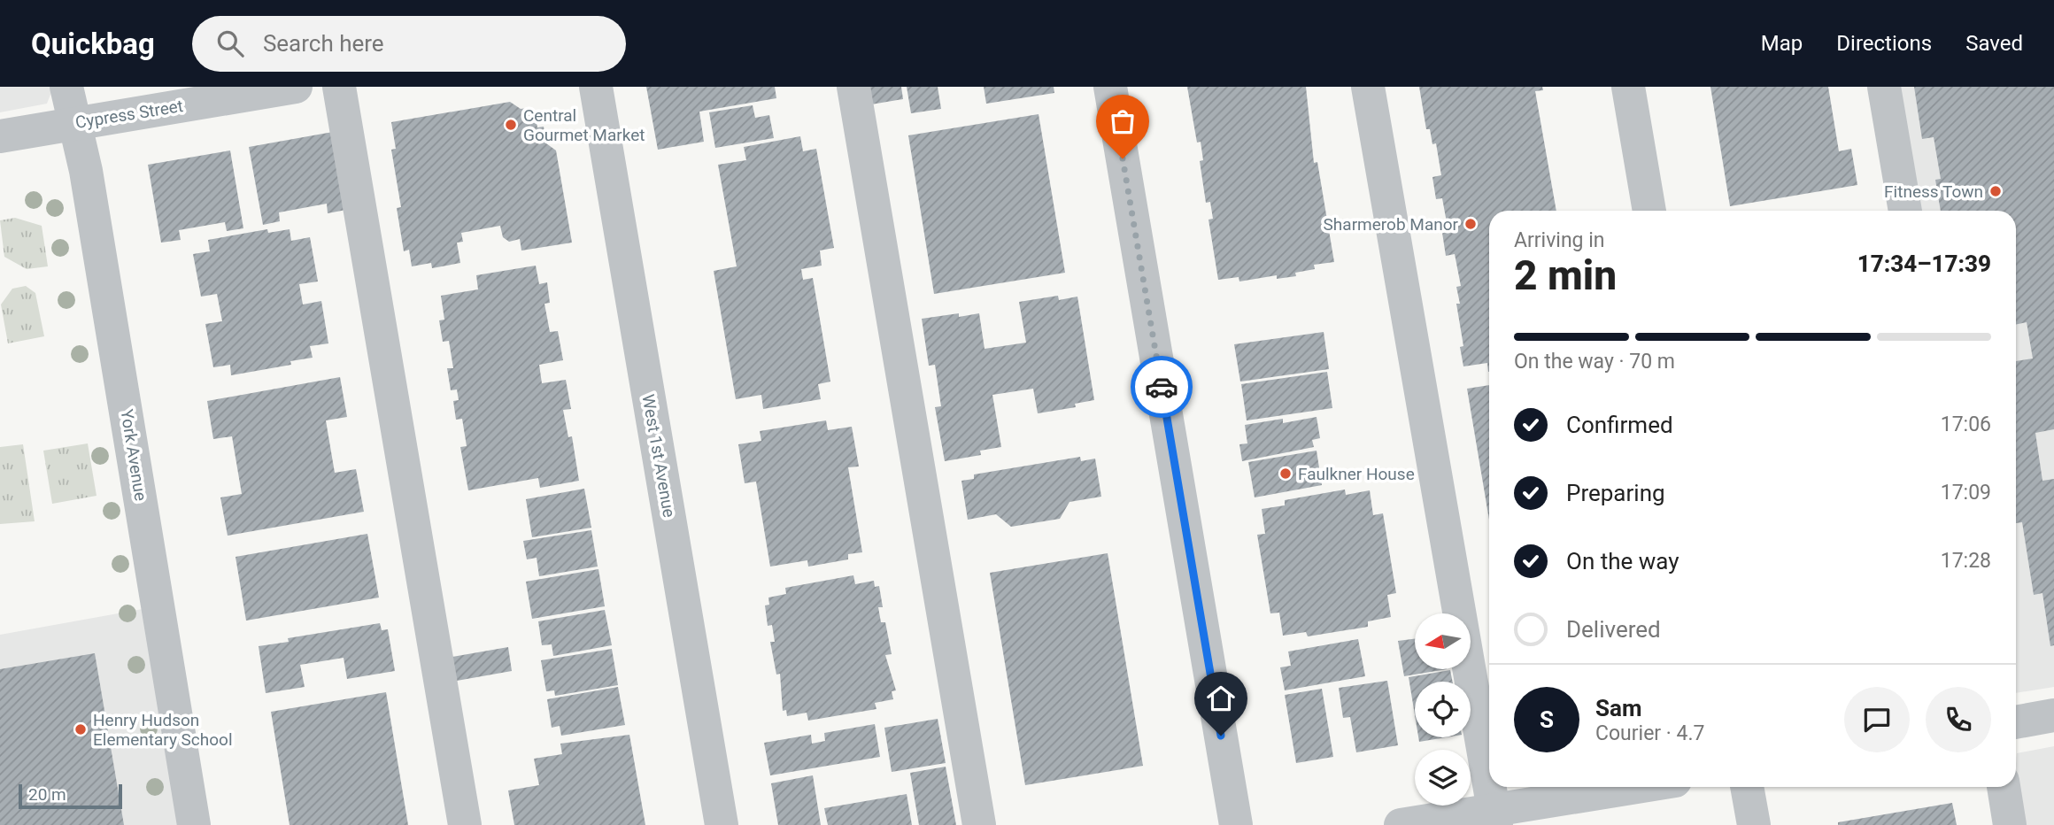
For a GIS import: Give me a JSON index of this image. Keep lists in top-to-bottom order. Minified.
{"streets":{"street":["Cypress Street","York Avenue","West 1st Avenue"]},"crossings":[["Cypress Street","York Avenue"]],"places":["Central Gourmet Market","Fitness Town","Sharmerob Manor","Faulkner House","Henry Hudson Elementary School"],"scale_bar":"20 m","north":"left","page":{"header":"Quickbag","search":"Search here","nav":["Map","Directions","Saved"],"heading":["2 min","Arriving in","17:34–17:39"],"panel":["Sam","Courier · 4.7"],"bar":"On the way · 70 m","list":[["Confirmed","17:06"],["Preparing","17:09"],["On the way","17:28"],"Delivered"],"round":"S","scale":"20 m"}}
